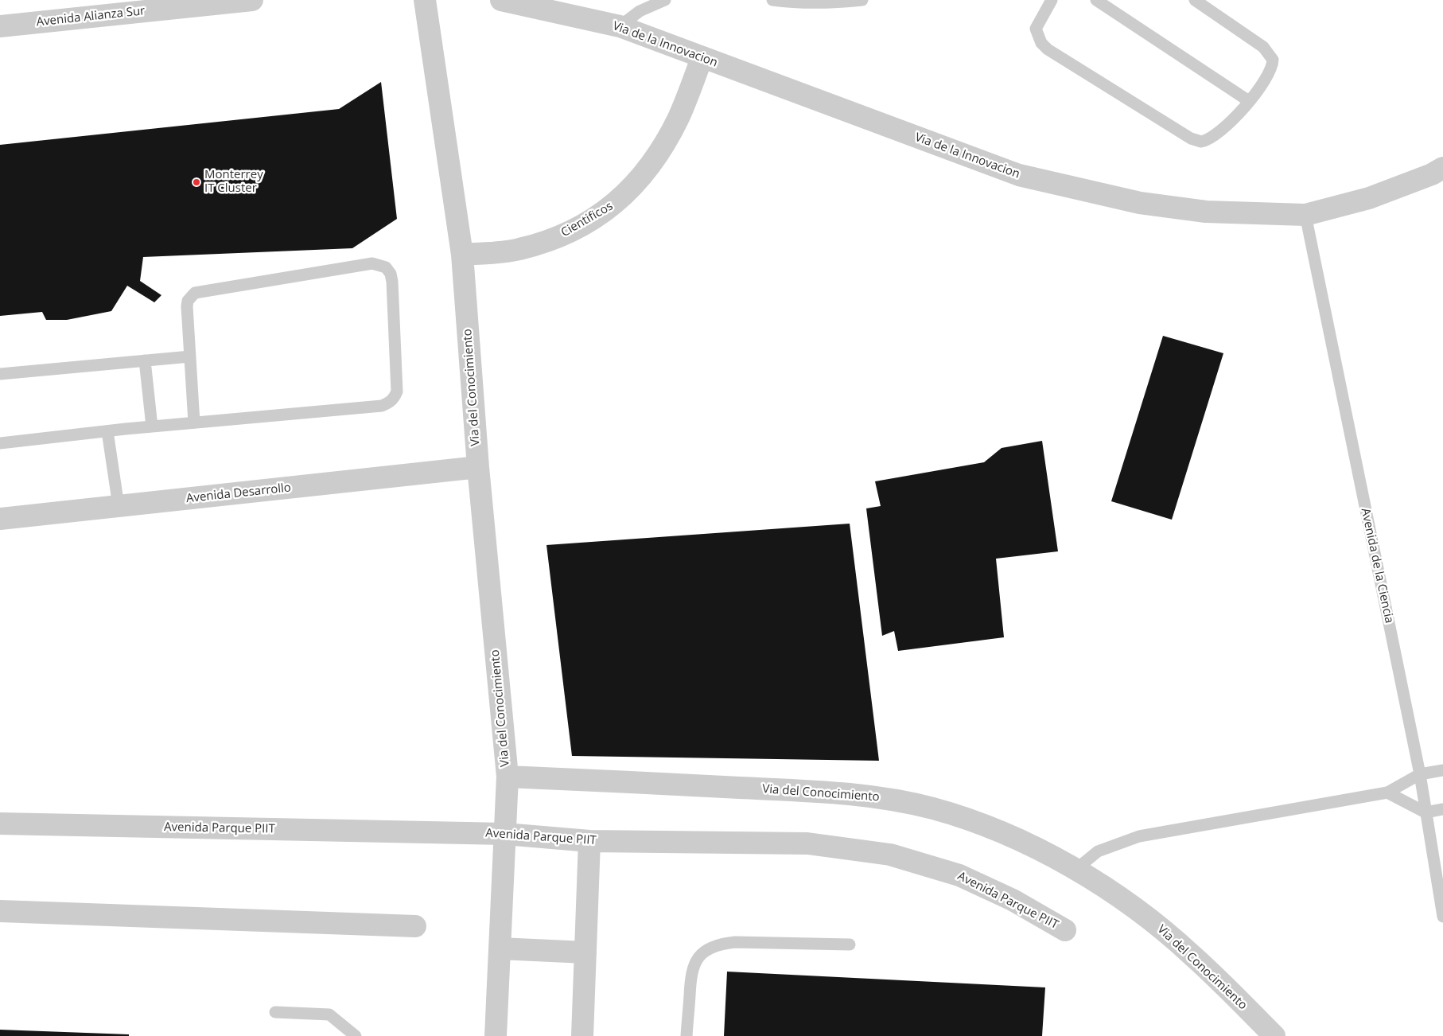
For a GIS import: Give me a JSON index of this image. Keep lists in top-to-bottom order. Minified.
{"streets":{"street":["Avenida Alianza Sur","Via de la Innovacion","Cientificos","Via del Conocimiento","Avenida Desarrollo","Avenida Parque PIIT"],"lane":["Avenida de la Ciencia"]},"crossings":[["Via de la Innovacion","Cientificos"],["Via de la Innovacion","Avenida de la Ciencia"],["Cientificos","Via del Conocimiento"],["Via del Conocimiento","Avenida Desarrollo"],["Via del Conocimiento","Avenida Parque PIIT"]],"places":["Monterrey IT Cluster"]}
